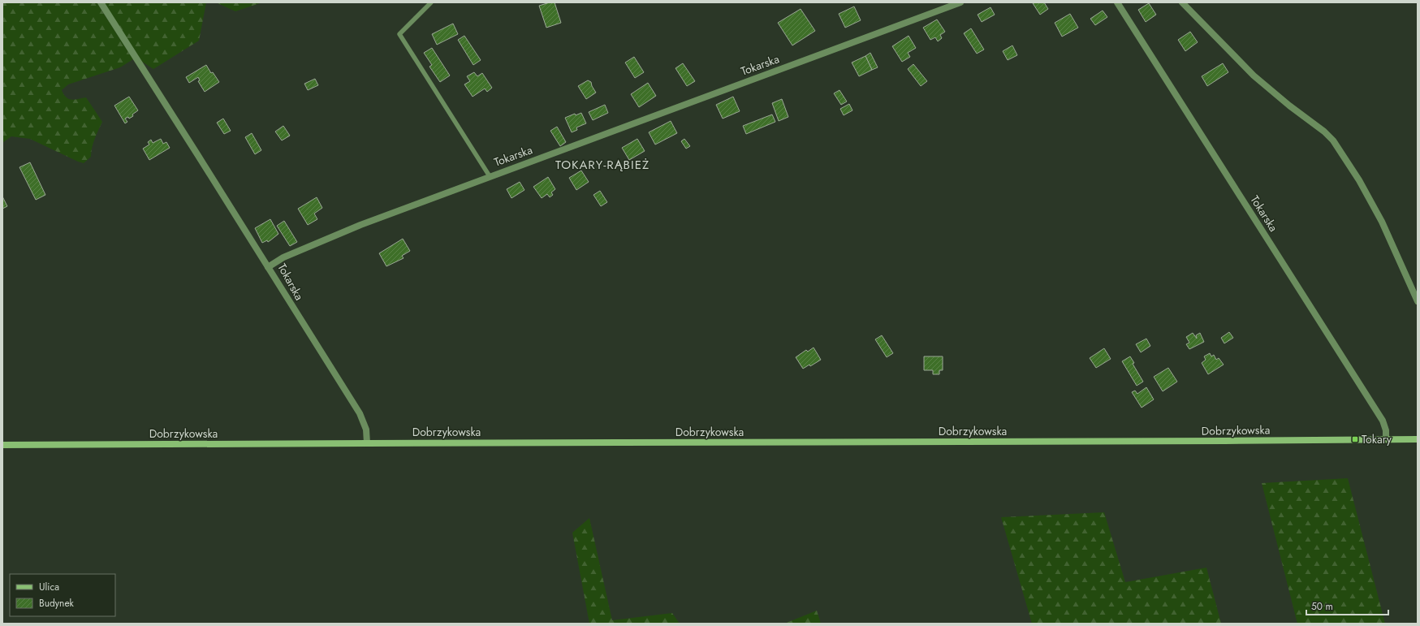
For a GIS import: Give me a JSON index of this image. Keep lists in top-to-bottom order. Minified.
{"streets":{"main road":["Dobrzykowska"],"street":["Tokarska"]},"crossings":[["Tokarska","Dobrzykowska"]],"districts":["TOKARY-RĄBIEŻ"],"places":{"transit":["Tokary"]},"legend":["Ulica","Budynek"],"scale_bar":"50 m"}
